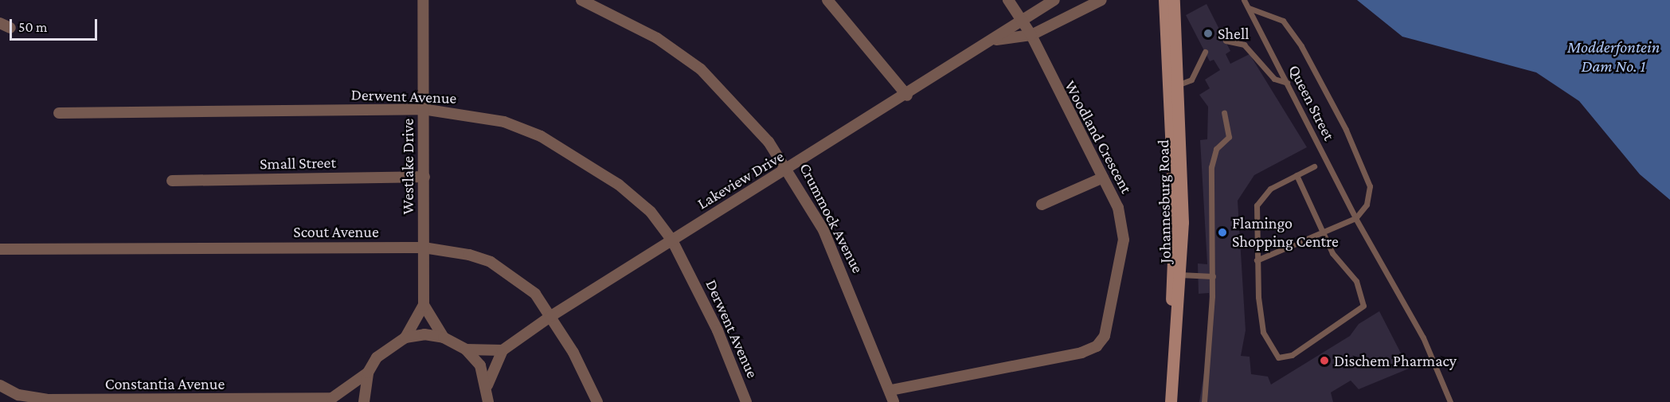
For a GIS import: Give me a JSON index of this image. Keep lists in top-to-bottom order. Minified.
{"streets":{"street":["Derwent Avenue","Woodland Crescent","Small Street","Westlake Drive","Lakeview Drive","Johannesburg Road","Crummock Avenue","Scout Avenue","Constantia Avenue"],"lane":["Queen Street"]},"crossings":[["Derwent Avenue","Westlake Drive"],["Derwent Avenue","Lakeview Drive"],["Woodland Crescent","Lakeview Drive"],["Woodland Crescent","Crummock Avenue"],["Small Street","Westlake Drive"],["Westlake Drive","Scout Avenue"],["Lakeview Drive","Crummock Avenue"],["Lakeview Drive","Scout Avenue"]],"water":["Modderfontein Dam No. 1"],"places":["Shell","Flamingo Shopping Centre","Dischem Pharmacy"],"scale_bar":"50 m"}
